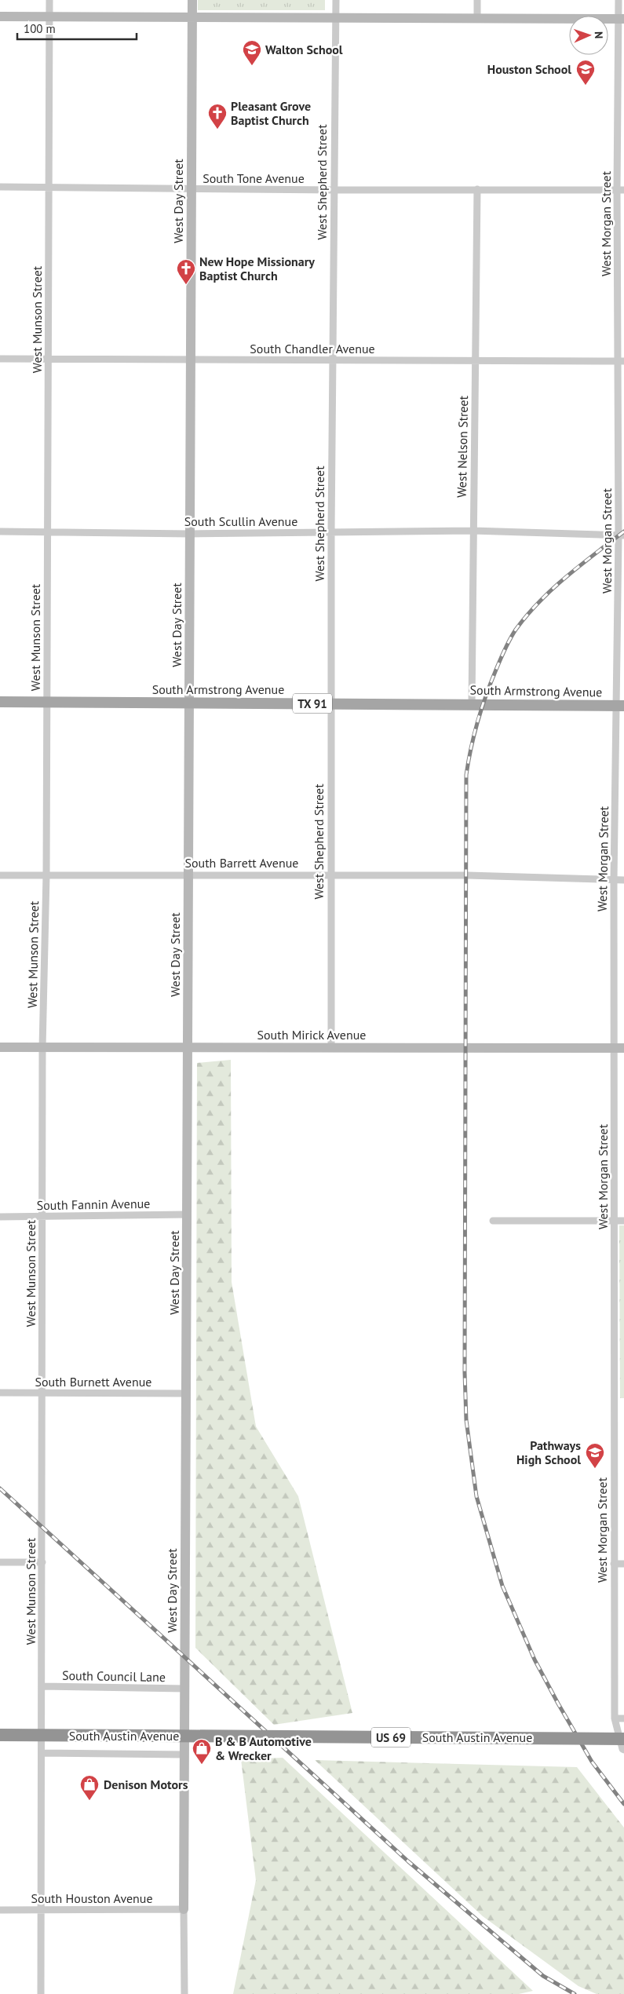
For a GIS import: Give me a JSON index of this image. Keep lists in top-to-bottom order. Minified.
{"streets":{"highway":["South Austin Avenue","US 69"],"main road":["South Armstrong Avenue","TX 91"],"street":["South Tone Avenue","West Shepherd Street","West Day Street","West Morgan Street","West Munson Street","South Chandler Avenue","West Nelson Street","South Scullin Avenue","South Barrett Avenue","South Mirick Avenue","South Fannin Avenue","South Burnett Avenue","South Council Lane","South Houston Avenue"]},"crossings":[["South Tone Avenue","West Shepherd Street"],["South Tone Avenue","West Day Street"],["South Tone Avenue","West Morgan Street"],["South Tone Avenue","West Munson Street"],["South Tone Avenue","West Nelson Street"],["West Shepherd Street","South Chandler Avenue"],["West Shepherd Street","South Scullin Avenue"],["West Shepherd Street","South Armstrong Avenue"],["West Shepherd Street","South Barrett Avenue"],["West Shepherd Street","South Mirick Avenue"],["West Day Street","South Chandler Avenue"],["West Day Street","South Scullin Avenue"],["West Day Street","South Armstrong Avenue"],["West Day Street","South Barrett Avenue"],["West Day Street","South Mirick Avenue"],["West Day Street","South Fannin Avenue"],["West Day Street","South Burnett Avenue"],["West Day Street","South Council Lane"],["West Day Street","South Houston Avenue"],["West Morgan Street","South Chandler Avenue"],["West Morgan Street","South Scullin Avenue"],["West Morgan Street","South Armstrong Avenue"],["West Morgan Street","South Barrett Avenue"],["West Morgan Street","South Mirick Avenue"],["West Munson Street","South Chandler Avenue"],["West Munson Street","South Scullin Avenue"],["West Munson Street","South Armstrong Avenue"],["West Munson Street","South Barrett Avenue"],["West Munson Street","South Mirick Avenue"],["West Munson Street","South Fannin Avenue"],["West Munson Street","South Burnett Avenue"],["West Munson Street","South Council Lane"],["West Munson Street","South Austin Avenue"],["West Munson Street","South Houston Avenue"],["South Chandler Avenue","West Nelson Street"],["West Nelson Street","South Scullin Avenue"],["West Nelson Street","South Armstrong Avenue"]],"places":{"school or university":["Walton School","Houston School","Pathways High School"],"church":["Pleasant Grove Baptist Church","New Hope Missionary Baptist Church"],"shop":["B & B Automotive & Wrecker","Denison Motors"]},"scale_bar":"100 m","north":"right"}
